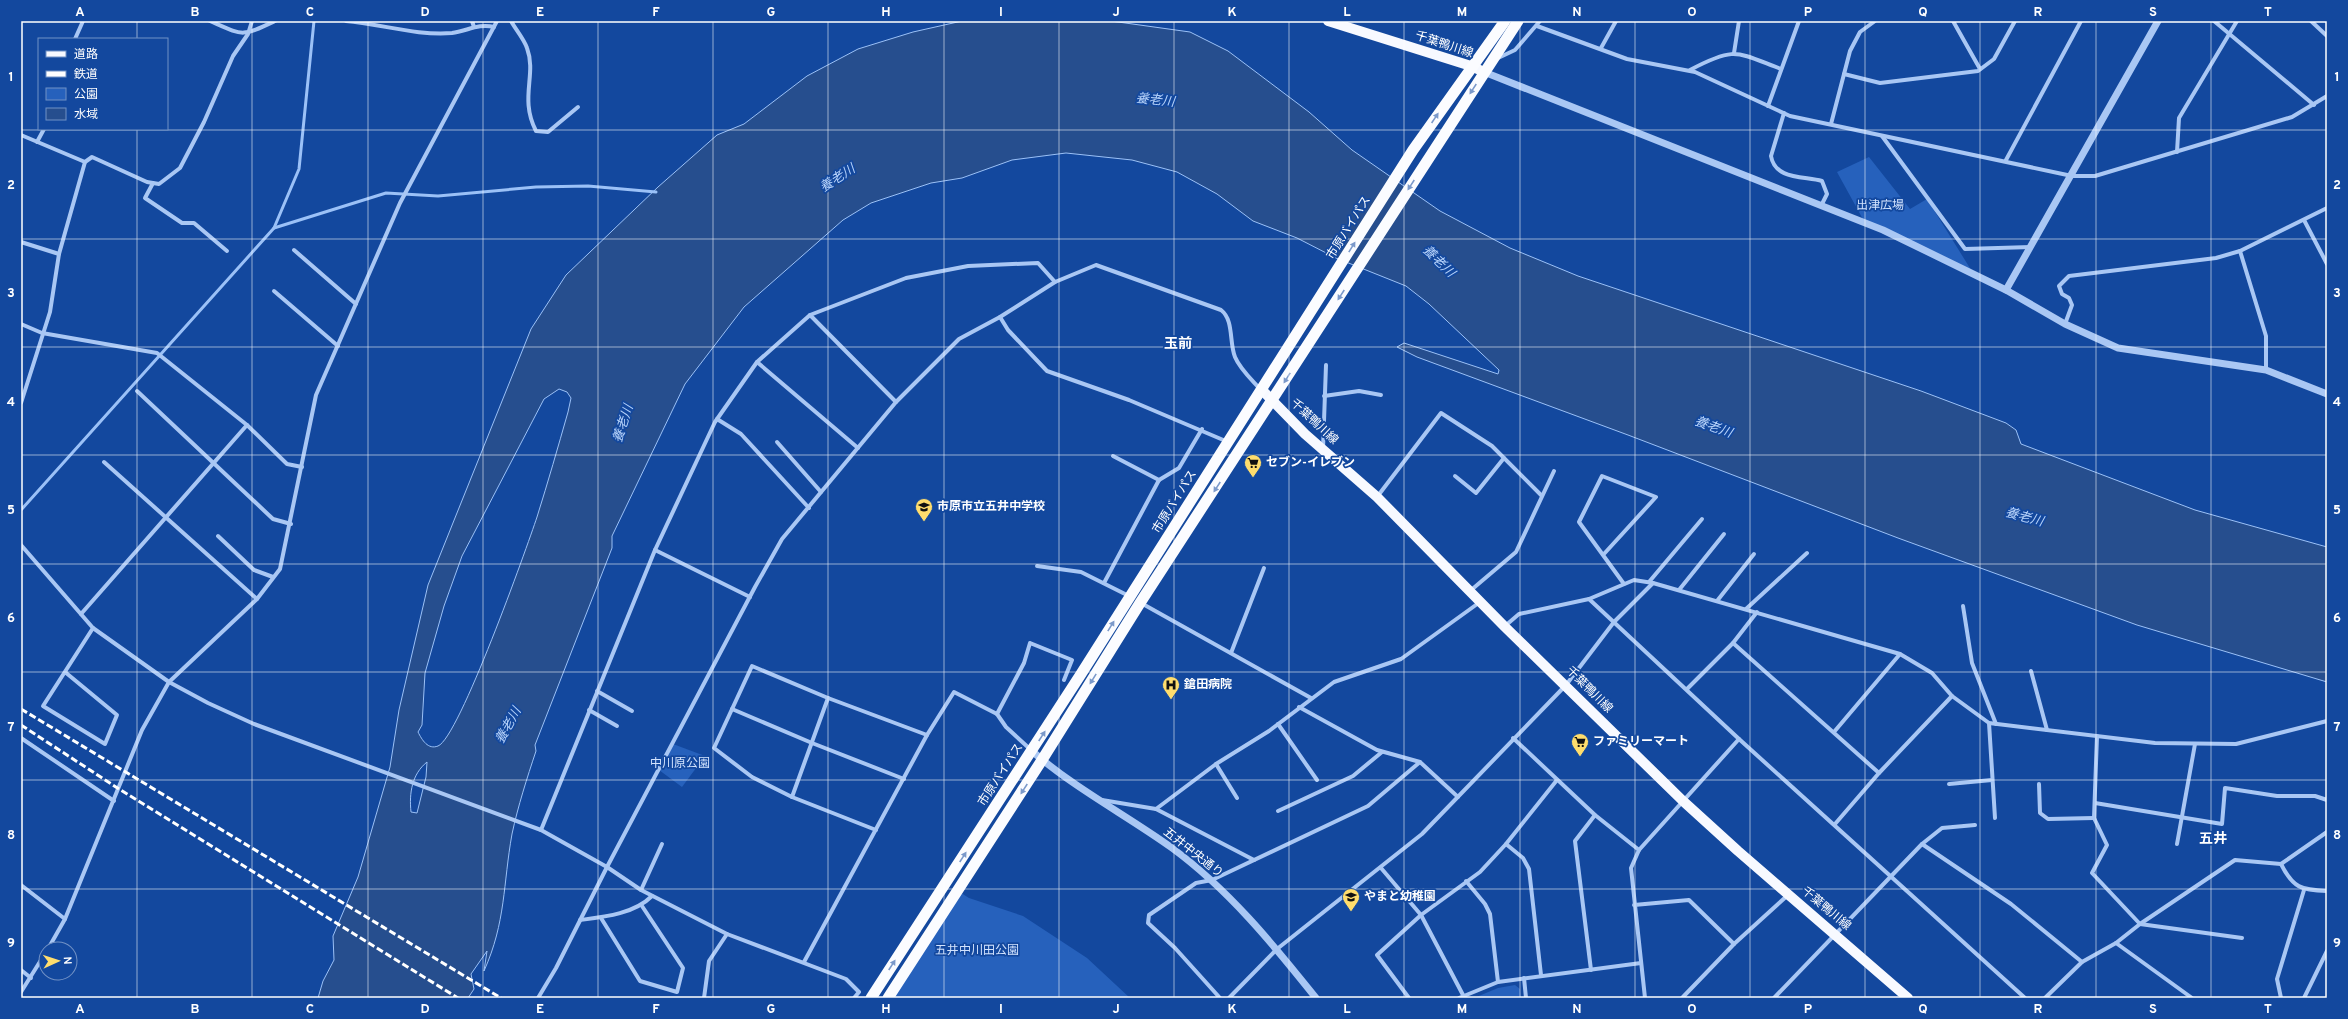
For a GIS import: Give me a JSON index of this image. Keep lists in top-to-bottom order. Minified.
{"streets":{"highway":["市原バイパス"],"main road":["千葉鴨川線"],"street":["五井中央通り"]},"crossings":[["千葉鴨川線","市原バイパス"],["市原バイパス","五井中央通り"]],"districts":["玉前","五井"],"water":["養老川"],"parks":["出津広場","中川原公園","五井中川田公園"],"places":{"supermarket":["セブン-イレブン","ファミリーマート"],"school or university":["市原市立五井中学校","やまと幼稚園"],"hospital":["鎗田病院"]},"legend":["道路","鉄道","公園","水域"],"north":"right","grid":{"columns":["A","B","C","D","E","F","G","H","I","J","K","L","M","N","O","P","Q","R","S","T"],"rows":["1","2","3","4","5","6","7","8","9"]}}
